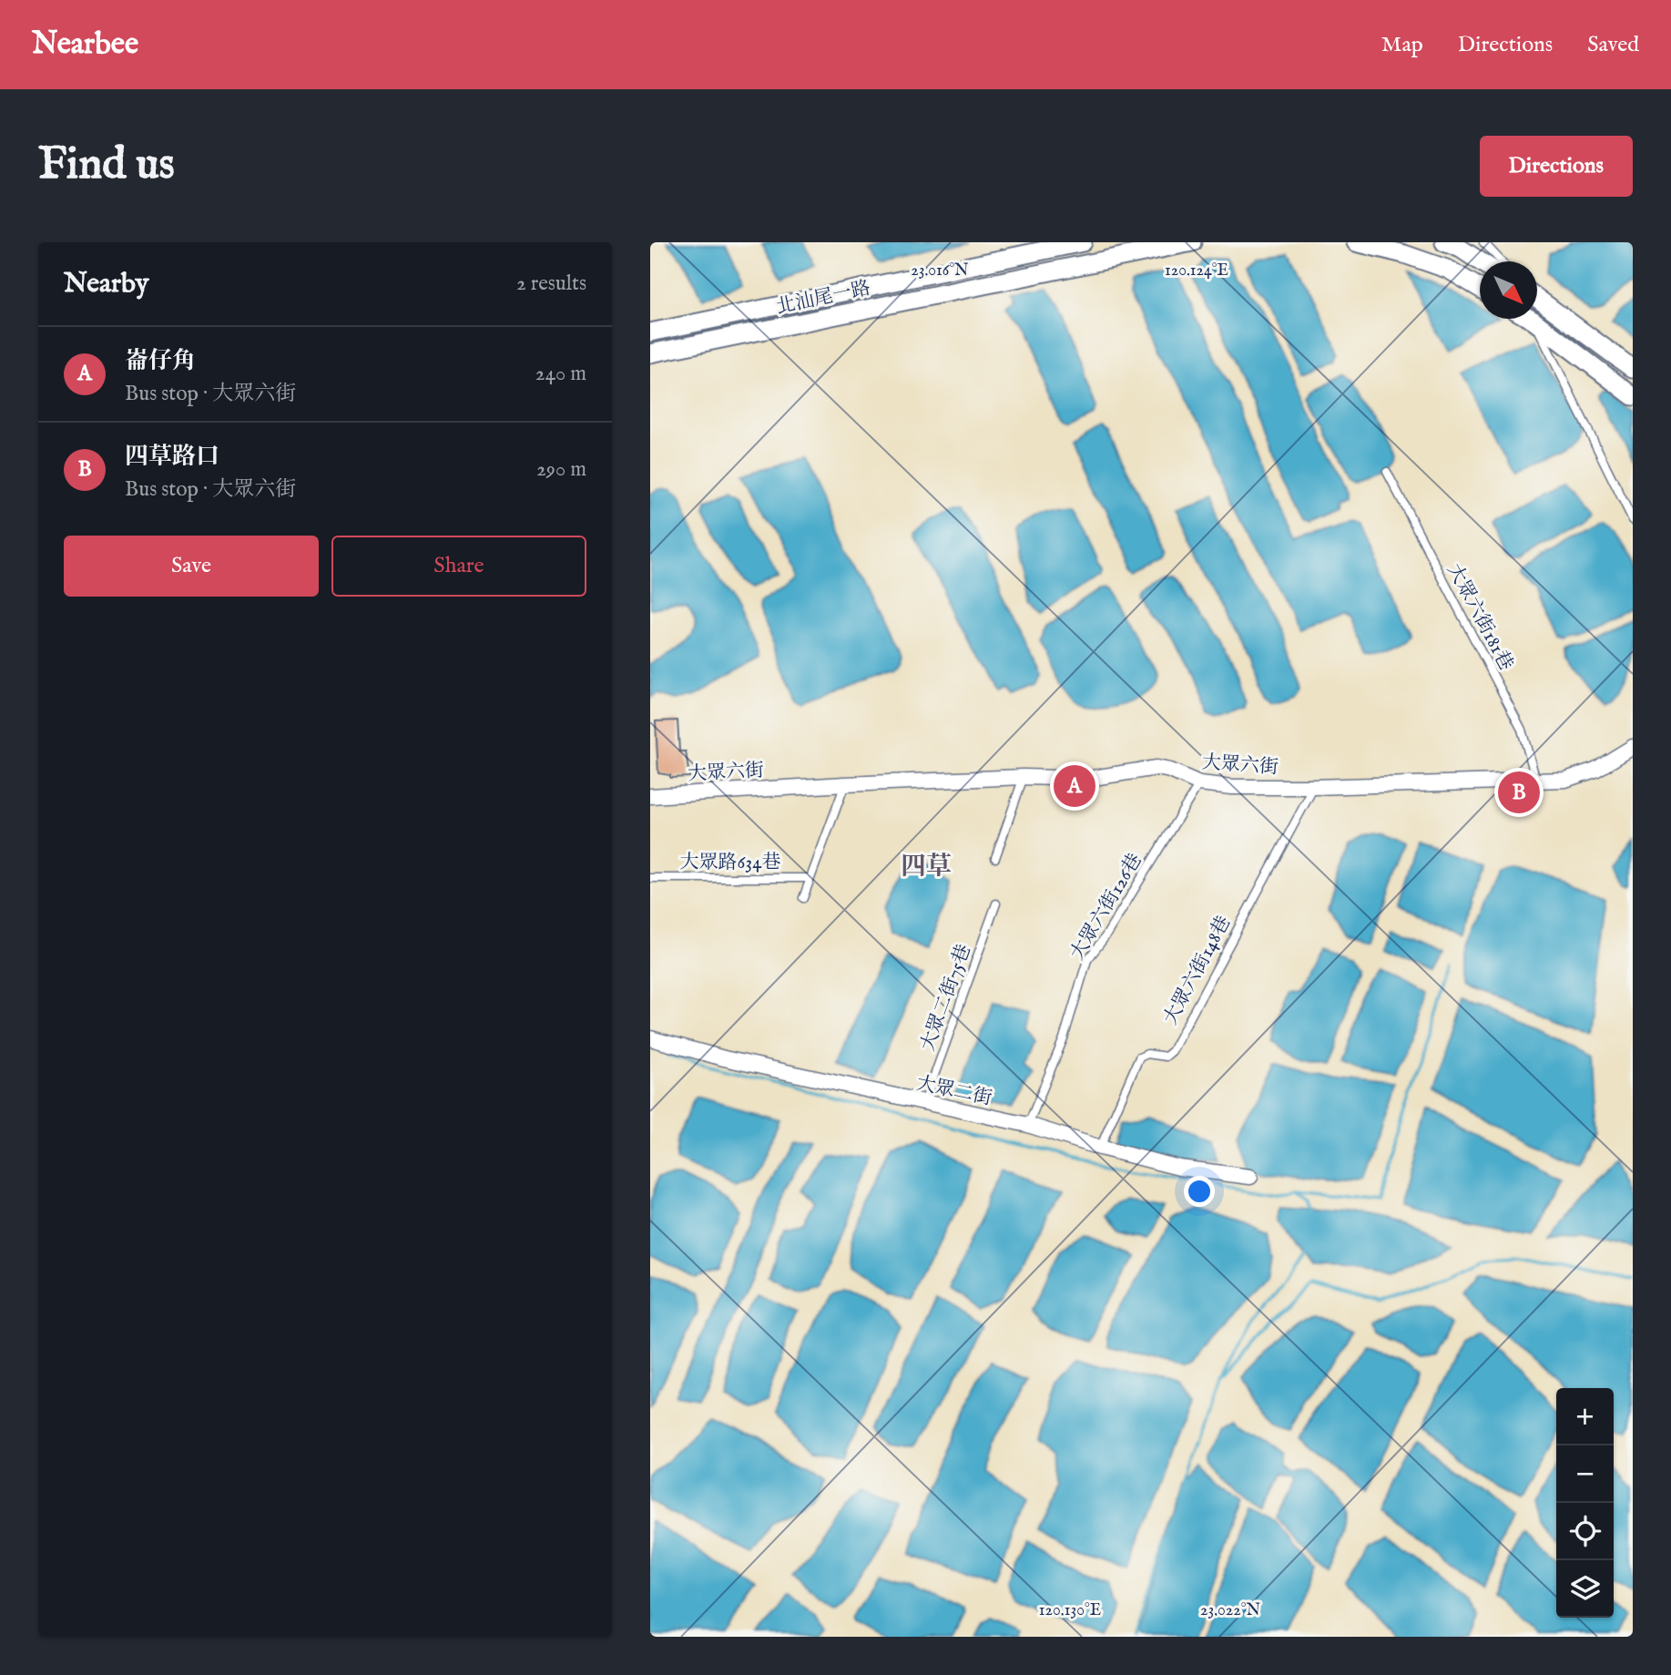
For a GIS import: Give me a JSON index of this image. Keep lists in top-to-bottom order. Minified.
{"streets":{"street":["北汕尾一路","大眾六街","大眾二街"],"lane":["大眾六街181巷","大眾路634巷","大眾六街126巷","大眾六街148巷","大眾二街75巷"]},"crossings":[["大眾六街181巷","大眾六街"],["大眾六街","大眾六街126巷"],["大眾六街","大眾六街148巷"],["大眾六街126巷","大眾二街"],["大眾六街148巷","大眾二街"],["大眾二街75巷","大眾二街"]],"districts":["四草"],"north":"bottom right","page":{"header":"Nearbee","nav":["Map","Directions","Saved"],"buttons":["Directions",["Save","Share"]],"title":"Find us","heading":["Nearby","2 results"],"list":[{"mark":"A","name":"崙仔角","note":"Bus stop · 大眾六街","value":"240 m"},{"mark":"B","name":"四草路口","note":"Bus stop · 大眾六街","value":"290 m"}],"pins":["A","B"],"map_buttons":["+","−"]},"coordinates":["120.124°E","23.016°N","23.022°N","120.130°E"]}
